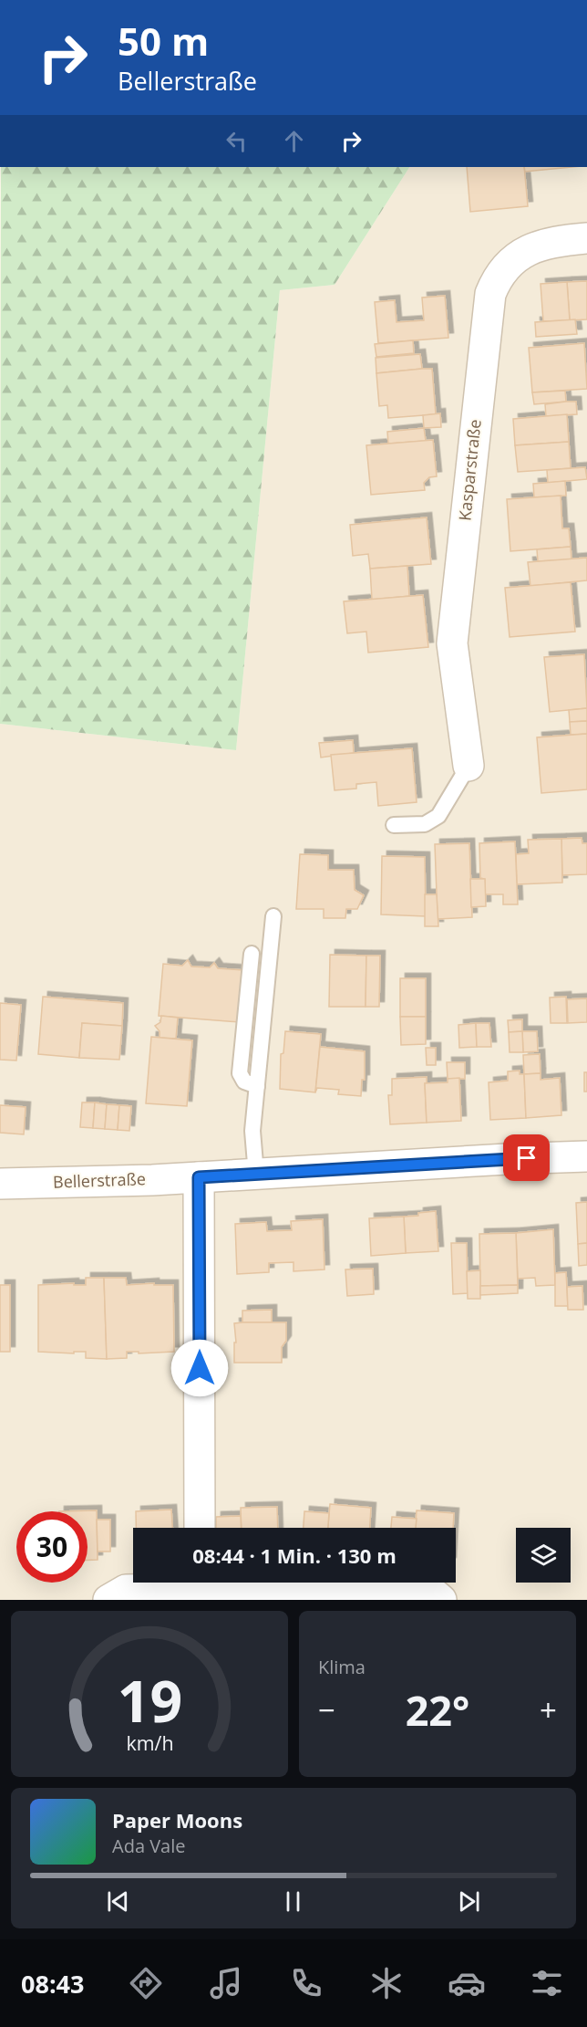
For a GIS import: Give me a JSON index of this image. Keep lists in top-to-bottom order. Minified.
{"streets":{"street":["Kasparstraße","Bellerstraße"]},"page":{"turn":["50 m","Bellerstraße"],"limit":"30","trip":"08:44 · 1 Min. · 130 m","tile":"Klima","heat":["−","22°","+"],"song":["Paper Moons","Ada Vale"],"tabs":"08:43","gauge":["19","km/h"]}}
